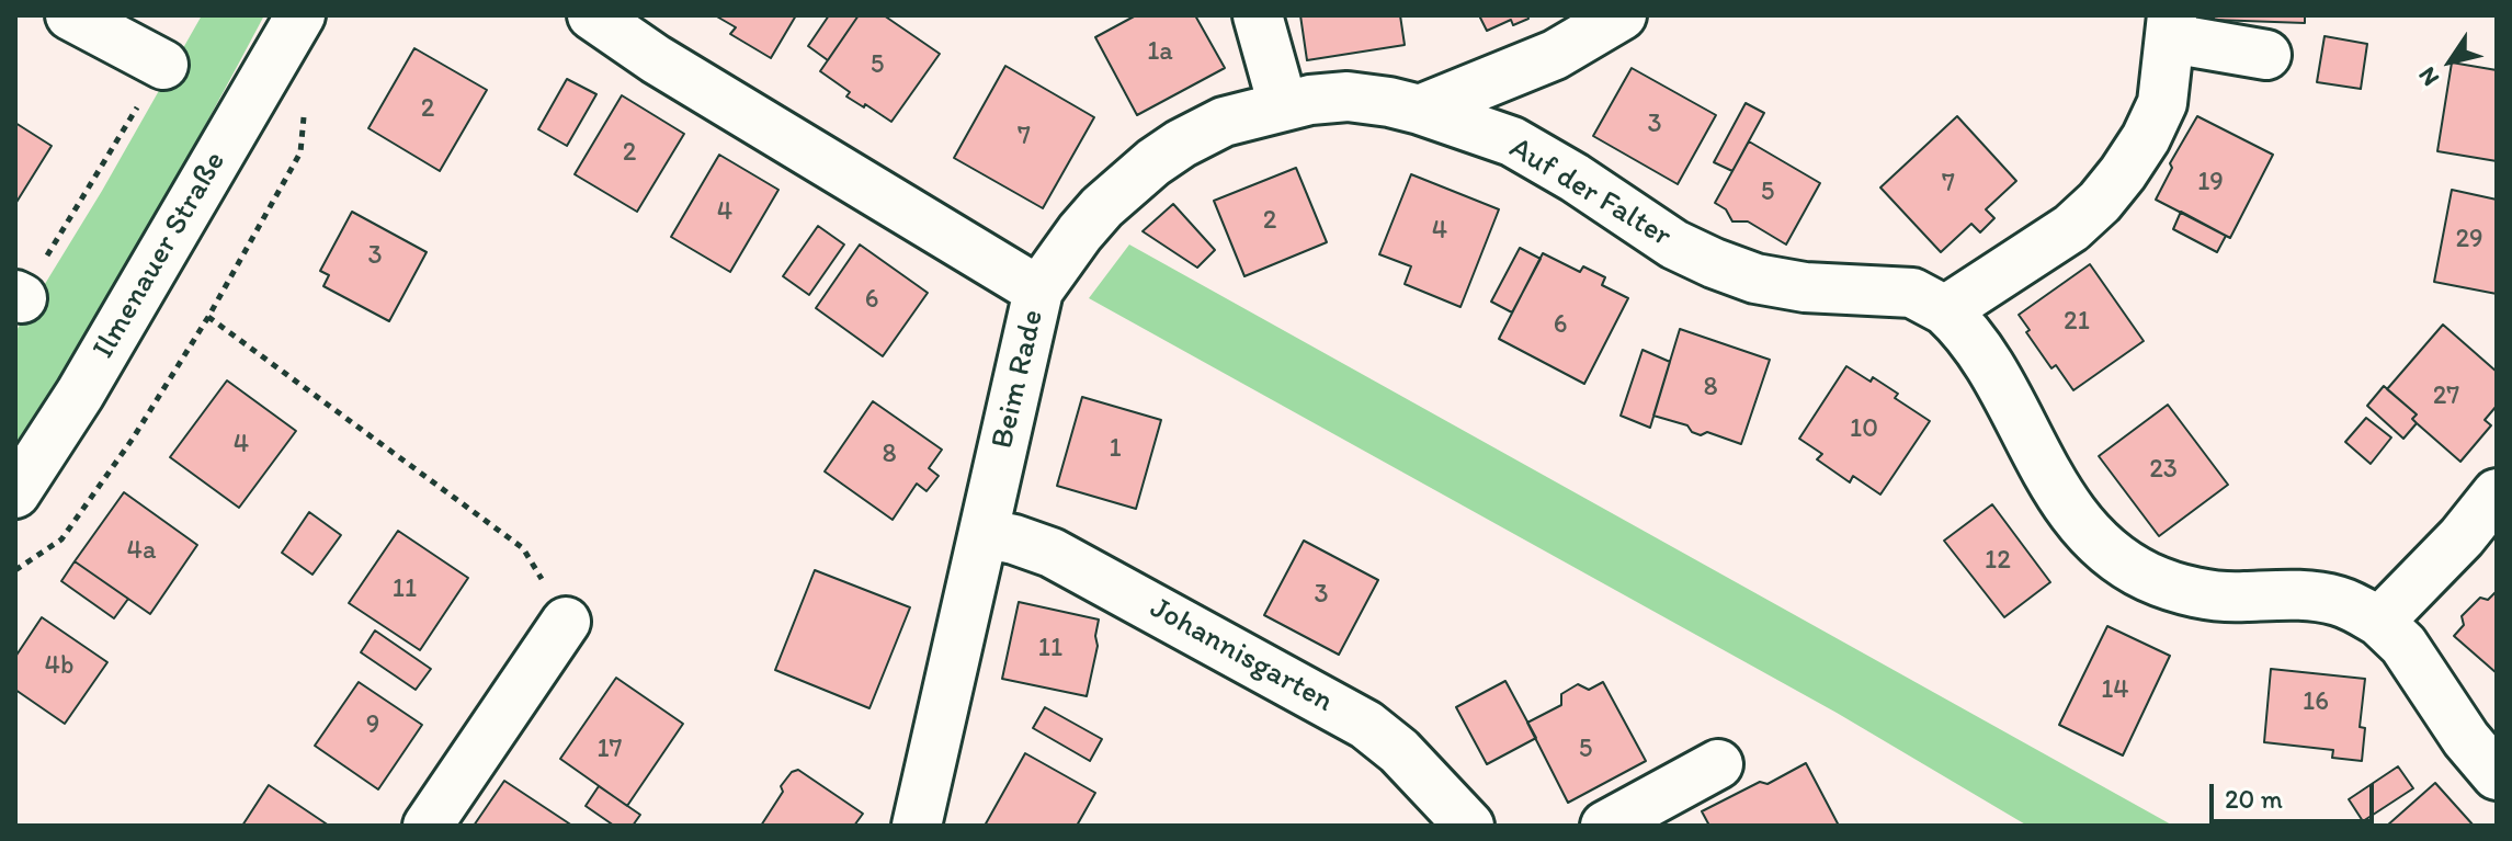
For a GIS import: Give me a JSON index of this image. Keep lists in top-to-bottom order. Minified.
{"streets":{"street":["Auf der Falter","Ilmenauer Straße","Beim Rade","Johannisgarten"]},"crossings":[["Auf der Falter","Beim Rade"],["Beim Rade","Johannisgarten"]],"house_numbers":["1a","5","2","3","7","2","19","7","5","4","2","4","29","3","6","21","6","8","27","10","4","1","8","23","4a","12","11","3","11","4b","14","16","9","17","5"],"scale_bar":"20 m","north":"bottom left"}
